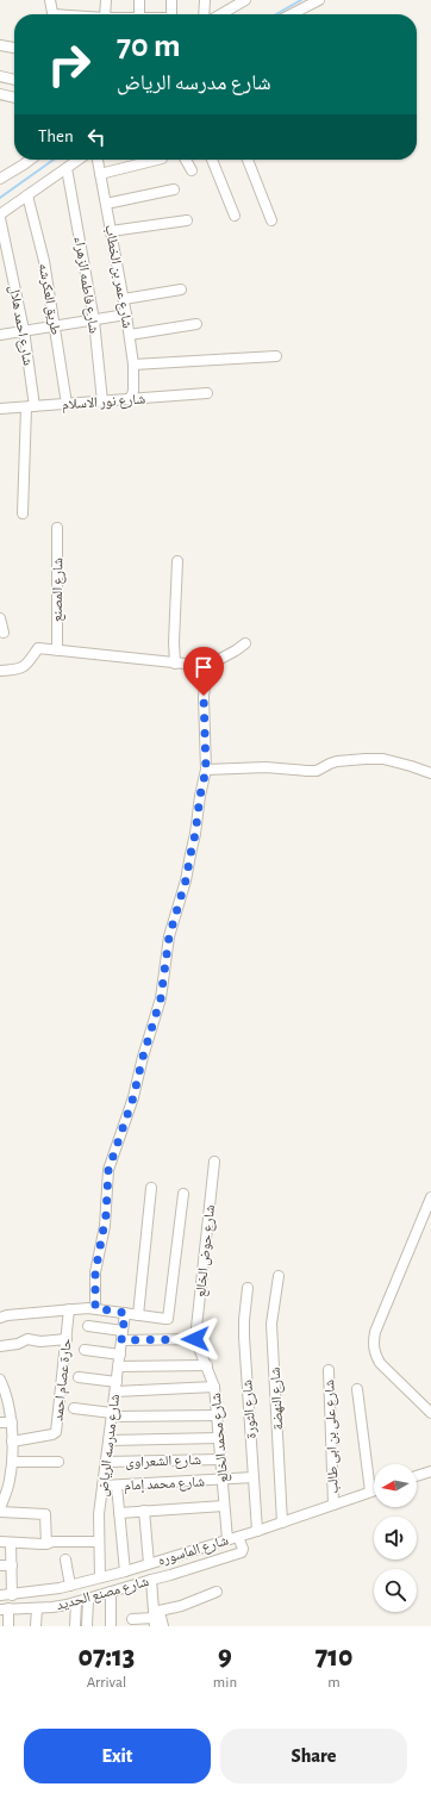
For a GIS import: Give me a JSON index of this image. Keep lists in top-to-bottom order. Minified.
{"streets":{"street":["شارع عمر بن الخطاب","شارع فاطمه الزهراء","طريق العكرشه","شارع احمد هلال","شارع نور الاسلام","شارع المصنع","شارع حوض الخالع","حارة عصام احمد","شارع النهضة","شارع الثورة","شارع على بن ابى طالب","شارع محمد الخالع","شارع مدرسه الرياض","شارع الشعراوى","شارع محمد إمام","شارع الماسوره","شارع مصنع الحديد"]},"crossings":[["شارع عمر بن الخطاب","شارع نور الاسلام"],["شارع فاطمه الزهراء","شارع نور الاسلام"],["طريق العكرشه","شارع نور الاسلام"],["شارع احمد هلال","شارع نور الاسلام"],["شارع حوض الخالع","شارع محمد الخالع"],["شارع النهضة","شارع الماسوره"],["شارع الثورة","شارع محمد إمام"],["شارع الثورة","شارع الماسوره"],["شارع على بن ابى طالب","شارع الماسوره"],["شارع محمد الخالع","شارع الشعراوى"],["شارع محمد الخالع","شارع محمد إمام"],["شارع محمد الخالع","شارع الماسوره"],["شارع مدرسه الرياض","شارع الشعراوى"],["شارع مدرسه الرياض","شارع محمد إمام"],["شارع مدرسه الرياض","شارع الماسوره"],["شارع الماسوره","شارع مصنع الحديد"]],"north":"left","page":{"turn":["70 m","شارع مدرسه الرياض"],"then":"Then","eta":["07:13","Arrival","9","min","710","m"],"buttons":["Exit","Share"]}}
